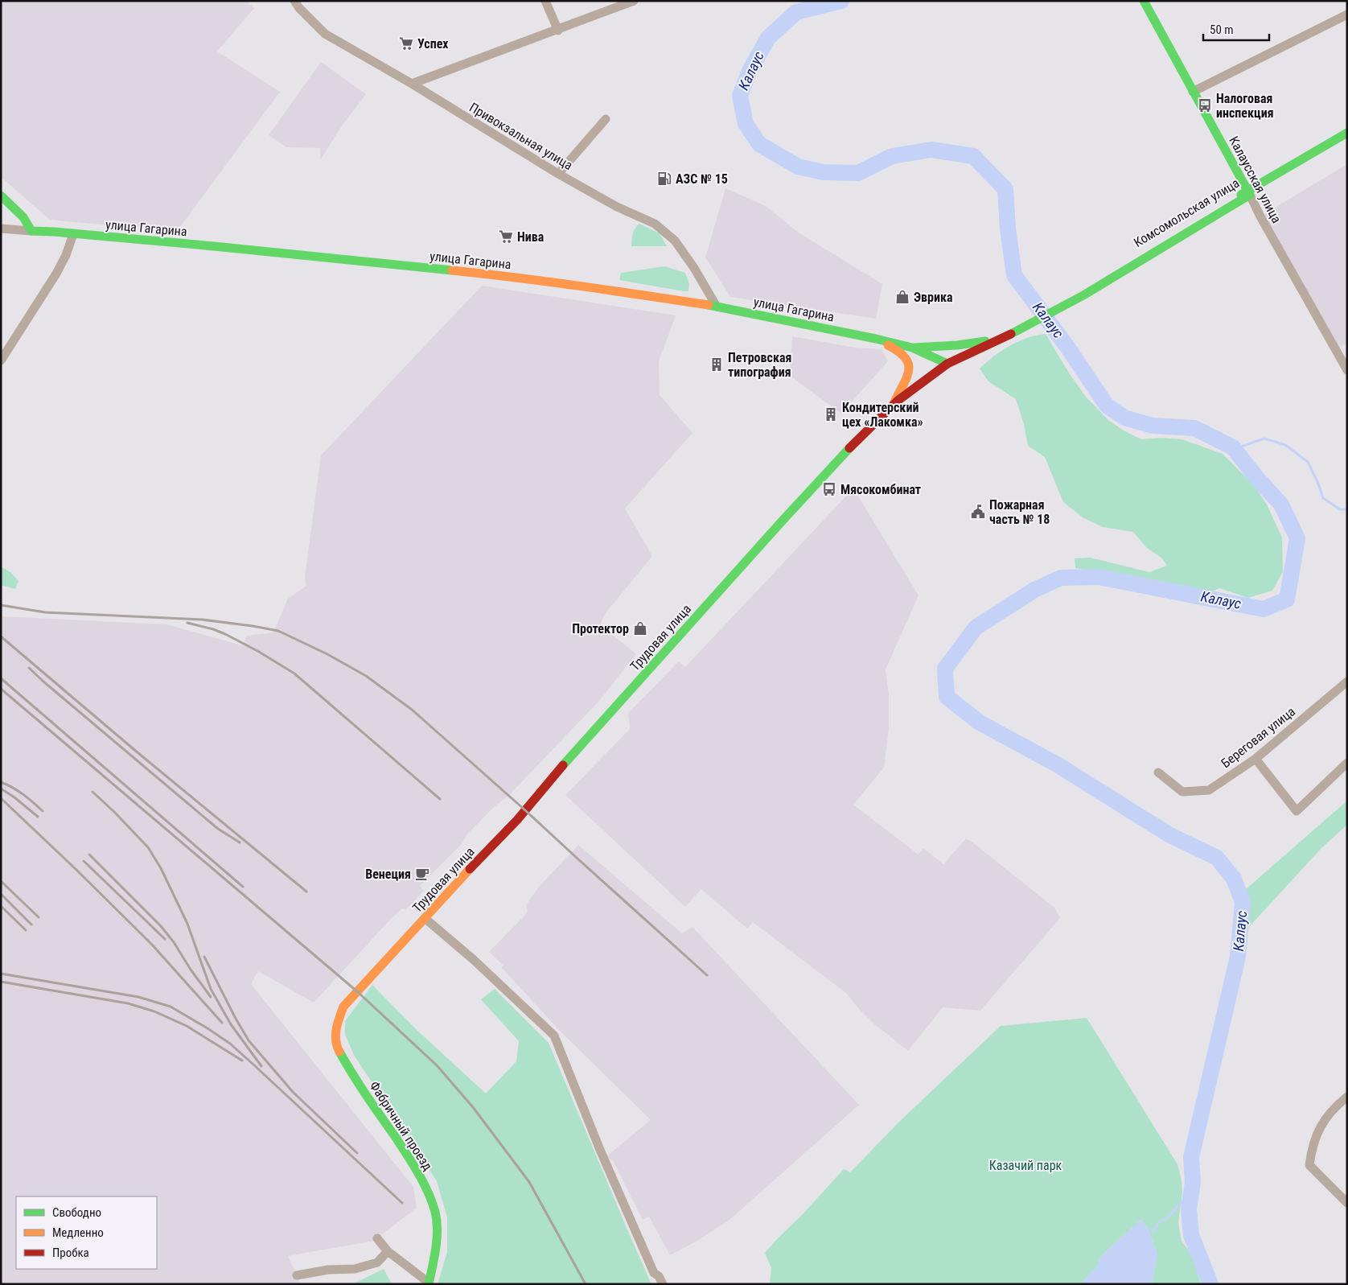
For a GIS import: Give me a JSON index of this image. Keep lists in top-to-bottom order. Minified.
{"streets":{"main road":["Калаусская улица","Комсомольская улица","улица Гагарина","Трудовая улица","Фабричный проезд"],"street":["Привокзальная улица","Береговая улица"]},"crossings":[["Привокзальная улица","улица Гагарина"],["Калаусская улица","Комсомольская улица"],["Комсомольская улица","Трудовая улица"],["улица Гагарина","Трудовая улица"],["Трудовая улица","Фабричный проезд"]],"water":["Калаус"],"parks":["Казачий парк"],"places":{"supermarket":["Успех","Нива"],"bus stop":["Налоговая инспекция","Мясокомбинат"],"fuel station":["АЗС № 15"],"shop":["Эврика","Протектор"],"building":["Петровская типография","Кондитерский цех «Лакомка»"],"public building":["Пожарная часть № 18"],"cafe":["Венеция"]},"legend":["Свободно","Медленно","Пробка"],"scale_bar":"50 m"}
